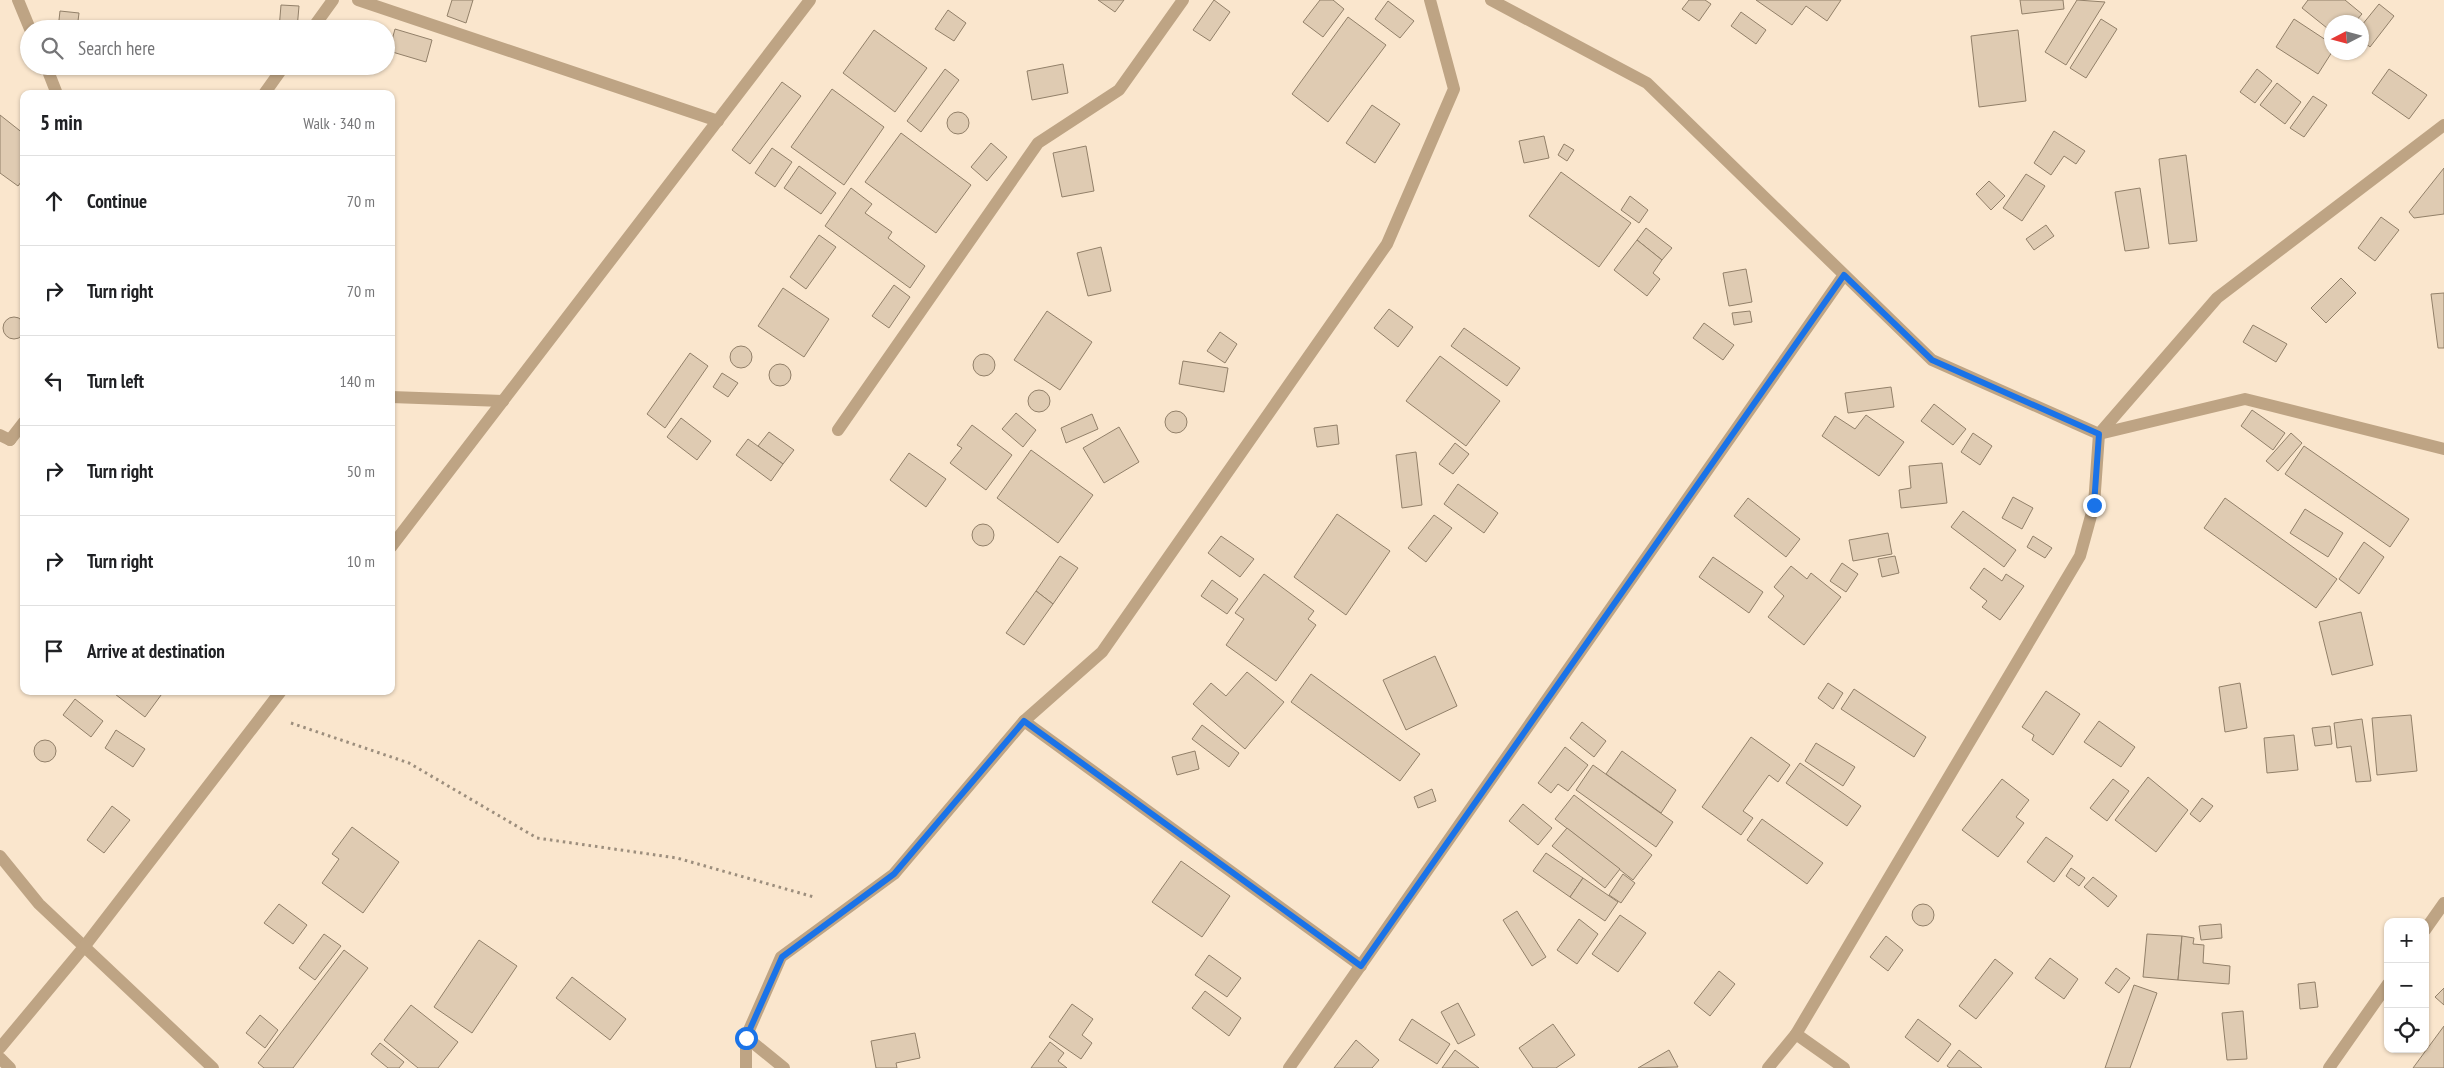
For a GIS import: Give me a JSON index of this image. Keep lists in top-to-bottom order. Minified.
{"north":"left","page":{"search":"Search here","heading":["5 min","Walk · 340 m"],"list":[["Continue","70 m"],["Turn right","70 m"],["Turn left","140 m"],["Turn right","50 m"],["Turn right","10 m"],"Arrive at destination"],"map_buttons":["+","−"]}}
